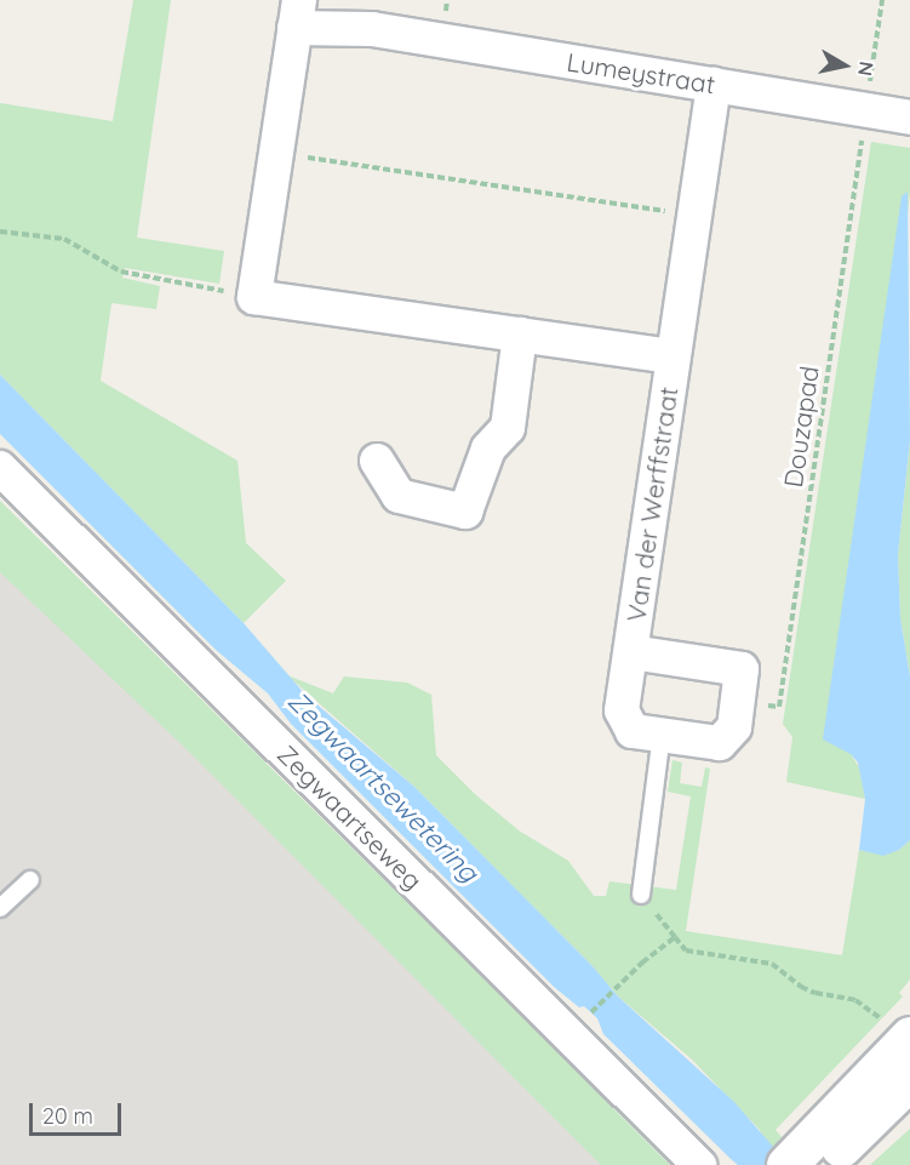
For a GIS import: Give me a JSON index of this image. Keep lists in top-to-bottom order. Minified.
{"streets":{"street":["Lumeystraat","Van der Werffstraat","Zegwaartseweg"],"path":["Douzapad"]},"crossings":[["Lumeystraat","Douzapad"],["Lumeystraat","Van der Werffstraat"],["Douzapad","Van der Werffstraat"]],"water":["Zegwaartsewetering"],"scale_bar":"20 m","north":"right"}
